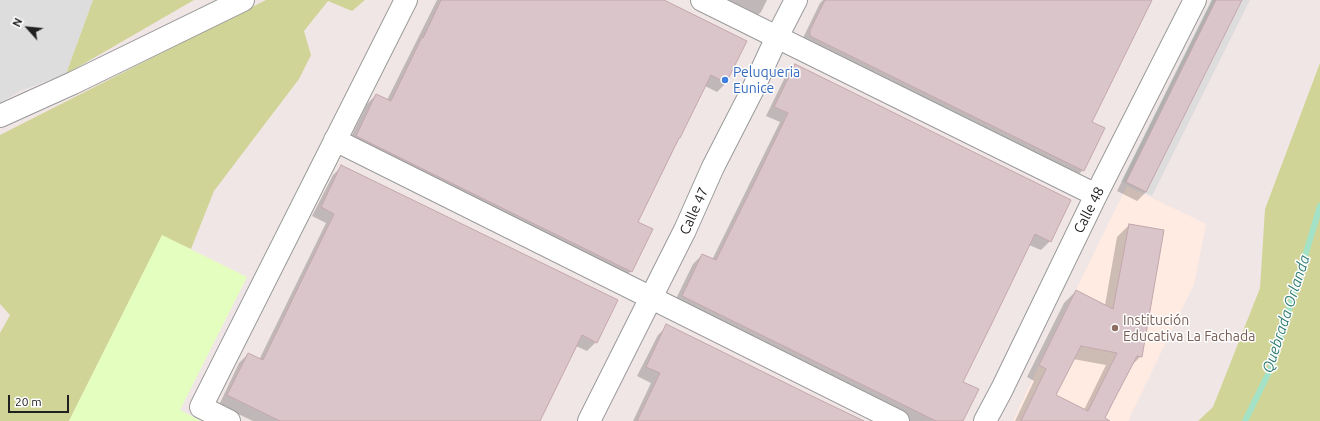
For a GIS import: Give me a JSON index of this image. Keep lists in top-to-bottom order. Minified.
{"streets":{"street":["Calle 48","Calle 47"]},"water":["Quebrada Orlanda"],"places":["Peluqueria Eunice","Institución Educativa La Fachada"],"scale_bar":"20 m","north":"top left"}
